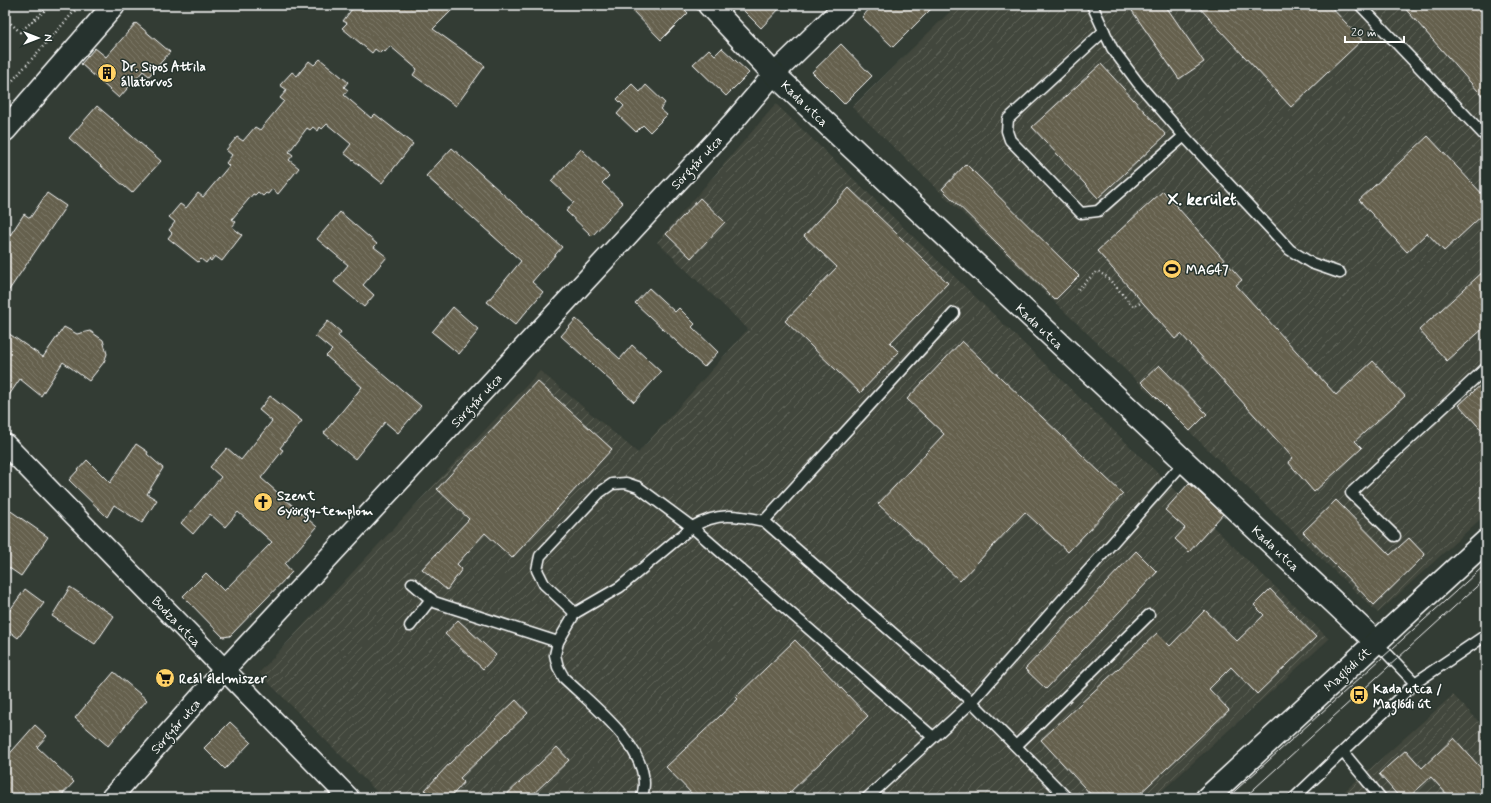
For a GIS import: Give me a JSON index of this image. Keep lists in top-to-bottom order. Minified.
{"streets":{"street":["Kada utca","Sörgyár utca","Bodza utca","Maglódi út"]},"crossings":[["Kada utca","Sörgyár utca"],["Kada utca","Maglódi út"],["Sörgyár utca","Bodza utca"]],"districts":["X. kerület"],"places":{"building":["Dr. Sipos Attila állatorvos"],"sports":["MAG47"],"church":["Szent György-templom"],"supermarket":["Reál élelmiszer"],"bus stop":["Kada utca / Maglódi út"]},"scale_bar":"20 m","north":"right"}
